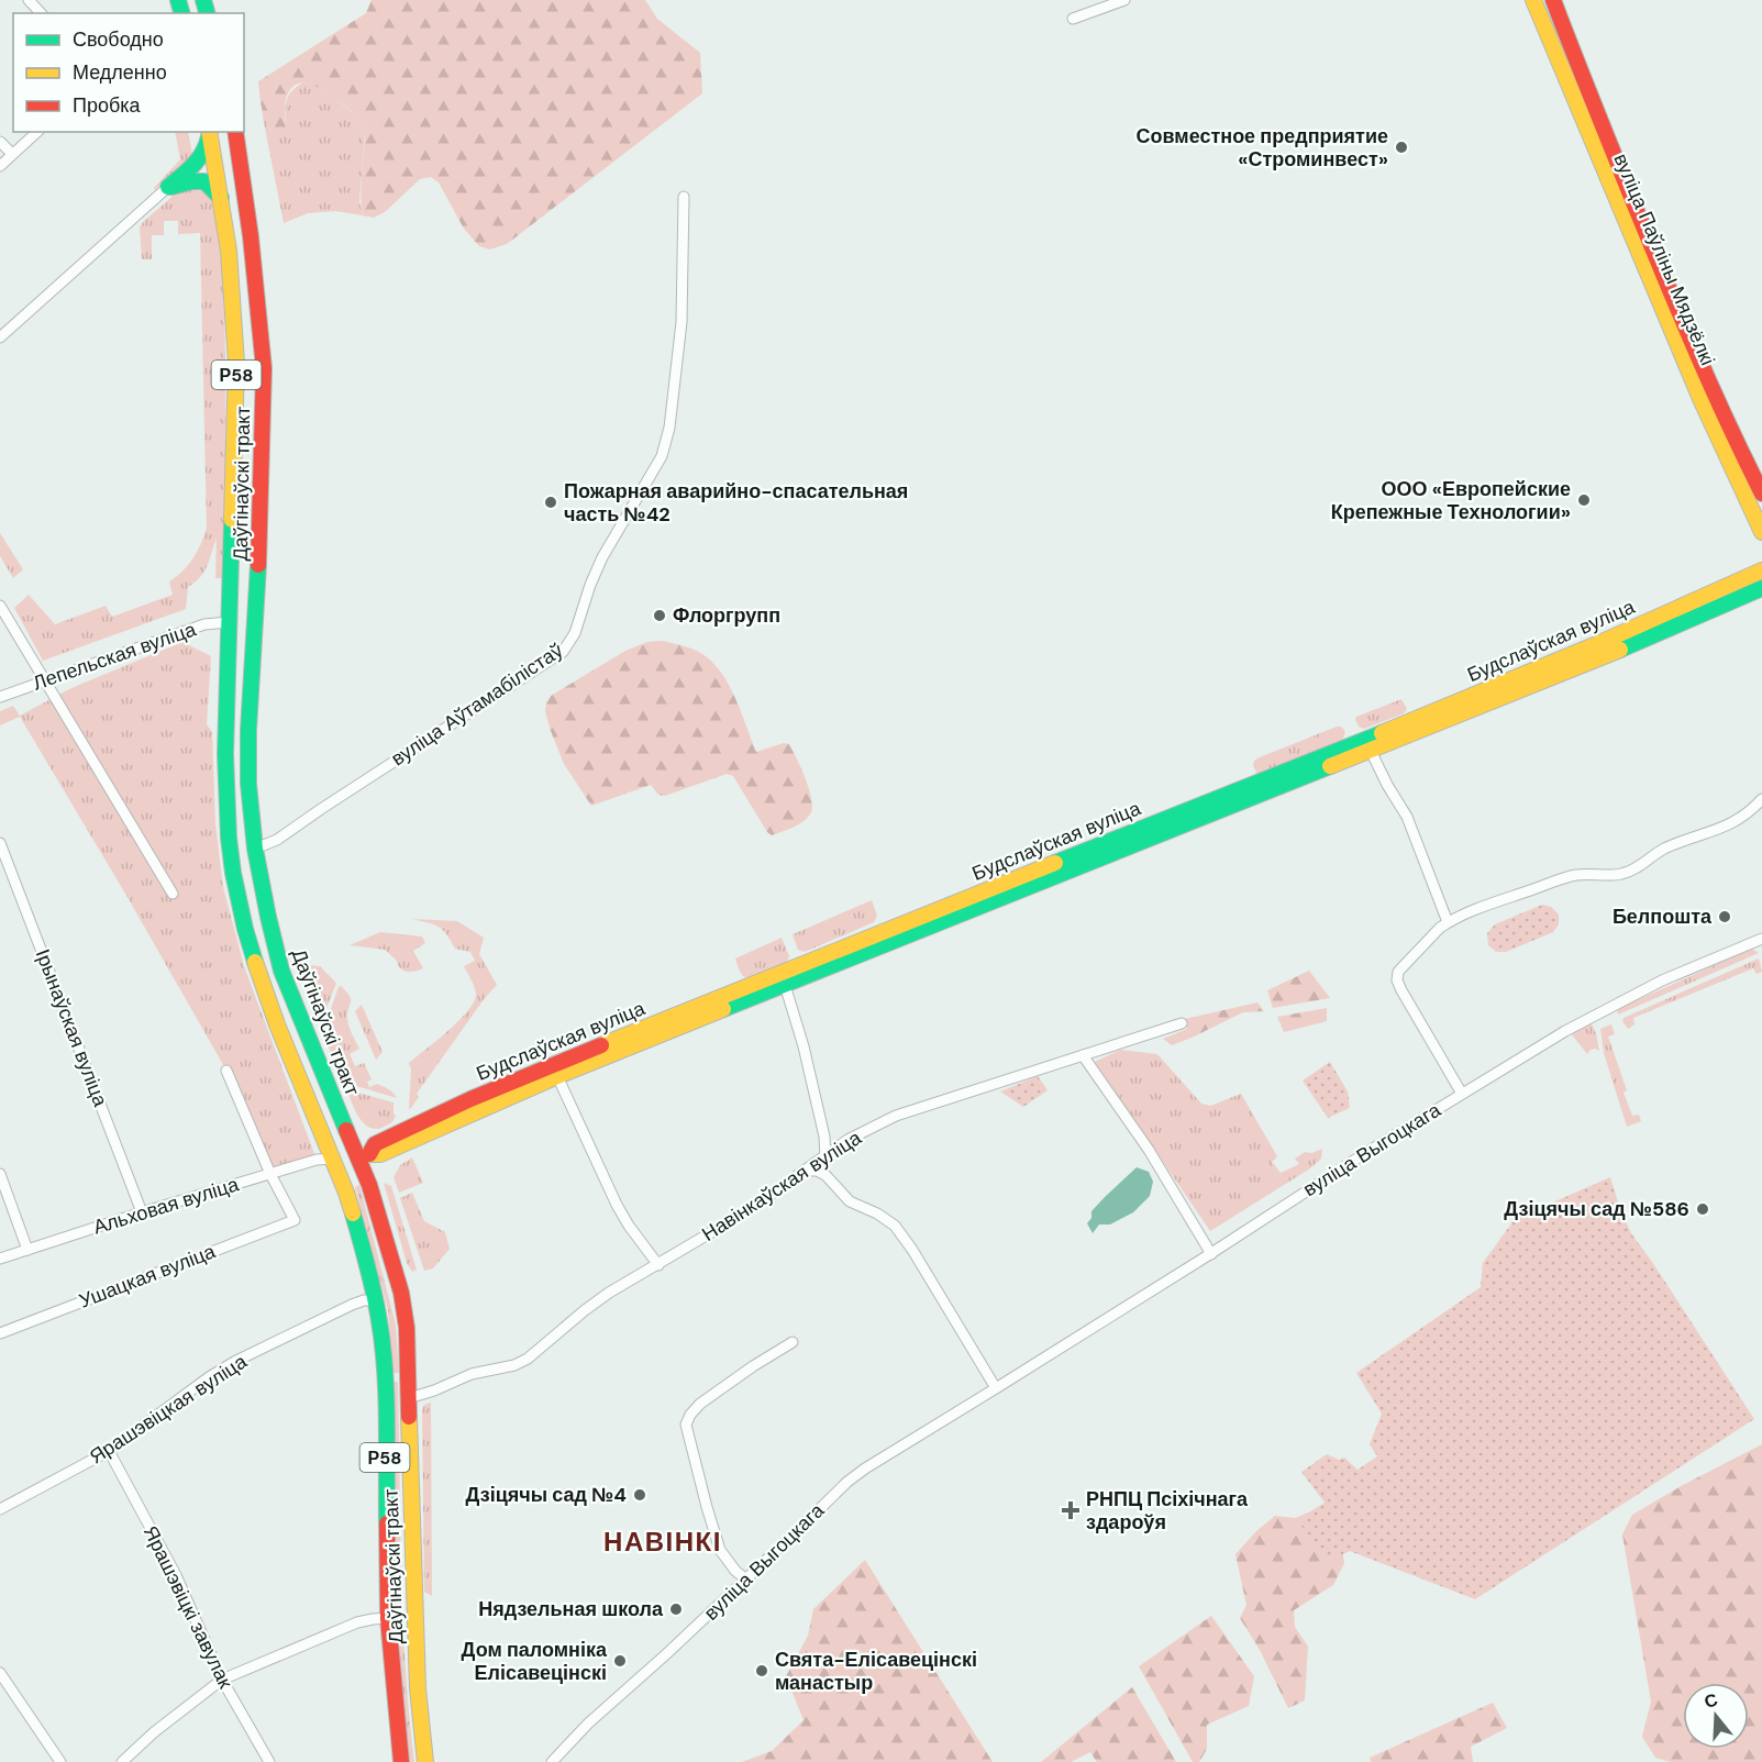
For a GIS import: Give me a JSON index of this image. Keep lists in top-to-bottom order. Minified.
{"streets":{"main road":["вуліца Паўліны Мядзёлкі","Р58","Даўгінаўскі тракт","Будслаўская вуліца"],"street":["Лепельская вуліца","вуліца Аўтамабілістаў","Ірынаўская вуліца","вуліца Выгоцкага","Навінкаўская вуліца","Альховая вуліца","Ушацкая вуліца","Ярашэвіцкая вуліца","Ярашэвіцкі завулак"]},"crossings":[["Даўгінаўскі тракт","Будслаўская вуліца"],["Даўгінаўскі тракт","Лепельская вуліца"],["Даўгінаўскі тракт","вуліца Аўтамабілістаў"],["Даўгінаўскі тракт","Навінкаўская вуліца"],["Даўгінаўскі тракт","Альховая вуліца"],["Даўгінаўскі тракт","Ярашэвіцкая вуліца"],["Ірынаўская вуліца","Альховая вуліца"],["Альховая вуліца","Ушацкая вуліца"],["Ярашэвіцкая вуліца","Ярашэвіцкі завулак"]],"districts":["НАВІНКІ"],"places":{"other":["Совместное предприятие «Строминвест»","ООО «Европейские Крепежные Технологии»","Пожарная аварийно-спасательная часть №42","Флоргрупп","Белпошта","Дзіцячы сад №586","Дзіцячы сад №4","Нядзельная школа","Дом паломніка Елісавецінскі","Свята-Елісавецінскі манастыр"],"health":["РНПЦ Псіхічнага здароўя"]},"legend":["Свободно","Медленно","Пробка"],"north":"top"}
